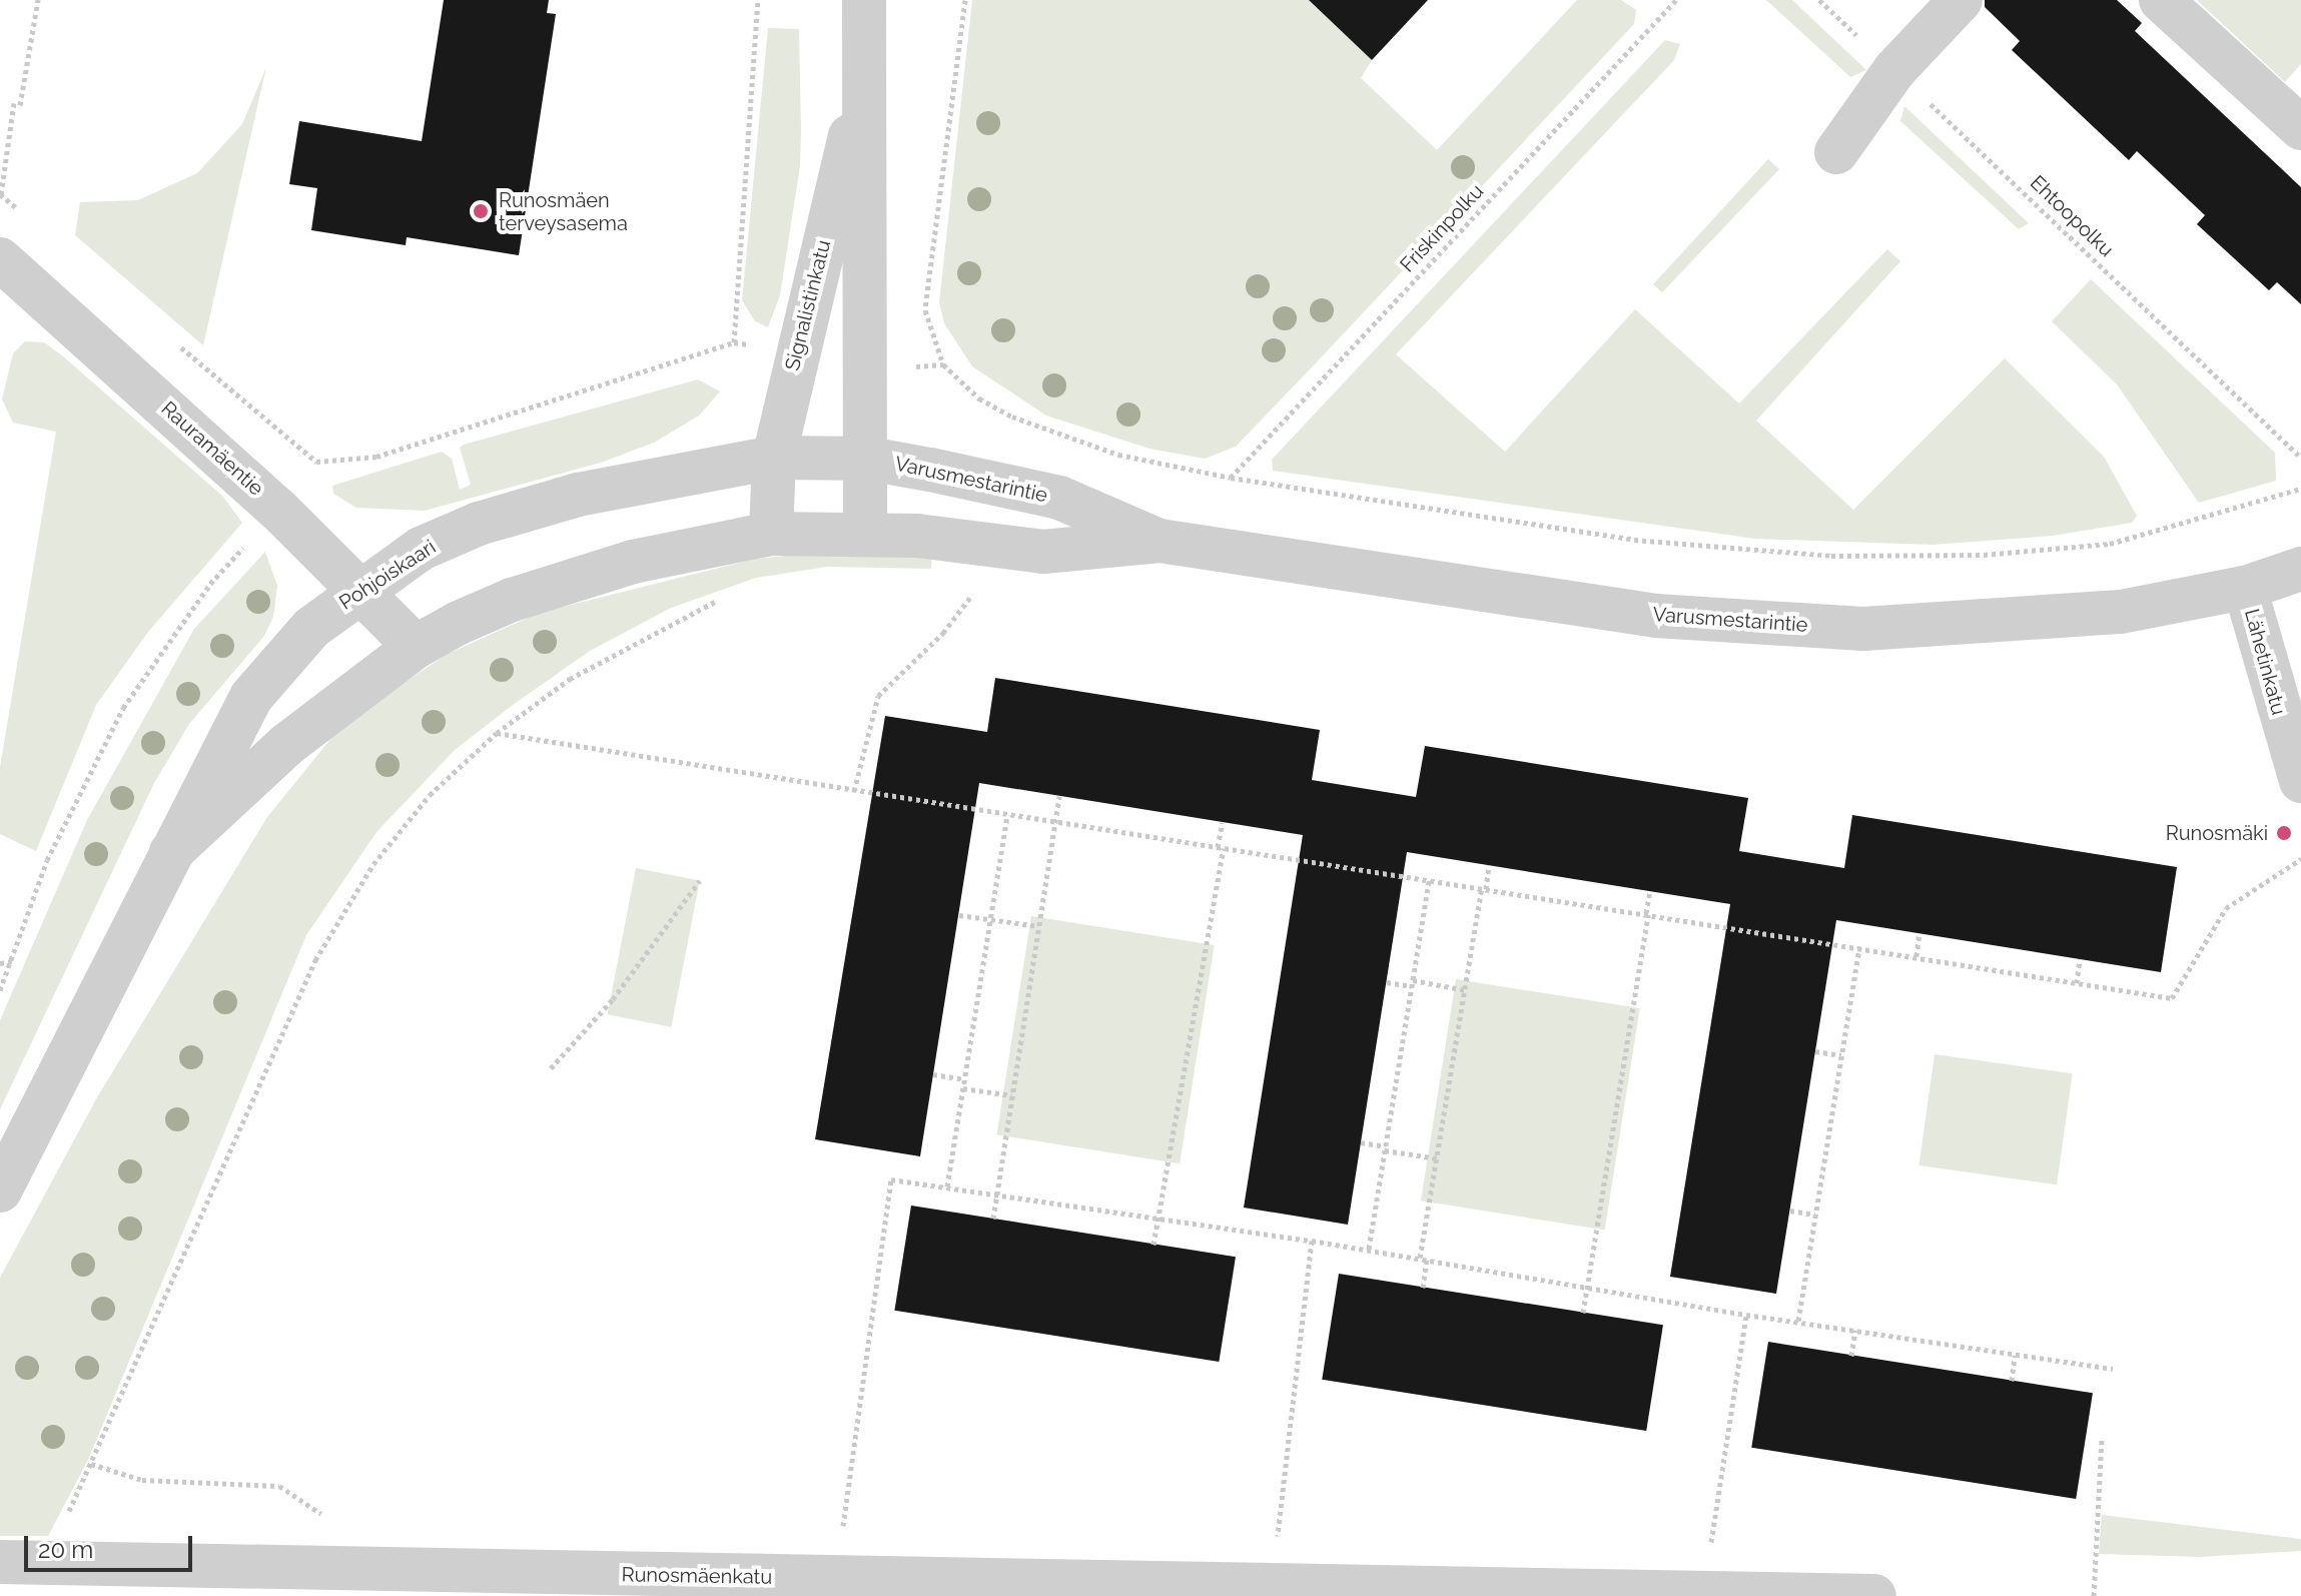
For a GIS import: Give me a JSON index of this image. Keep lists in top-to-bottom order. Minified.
{"streets":{"street":["Signalistinkatu","Rauramäentie","Varusmestarintie","Pohjoiskaari","Lähetinkatu","Runosmäenkatu"],"path":["Ehtoopolku","Friskinpolku"]},"crossings":[["Signalistinkatu","Varusmestarintie"],["Signalistinkatu","Pohjoiskaari"],["Rauramäentie","Pohjoiskaari"],["Varusmestarintie","Pohjoiskaari"],["Varusmestarintie","Lähetinkatu"]],"places":["Runosmäen terveysasema","Runosmäki"],"scale_bar":"20 m"}
